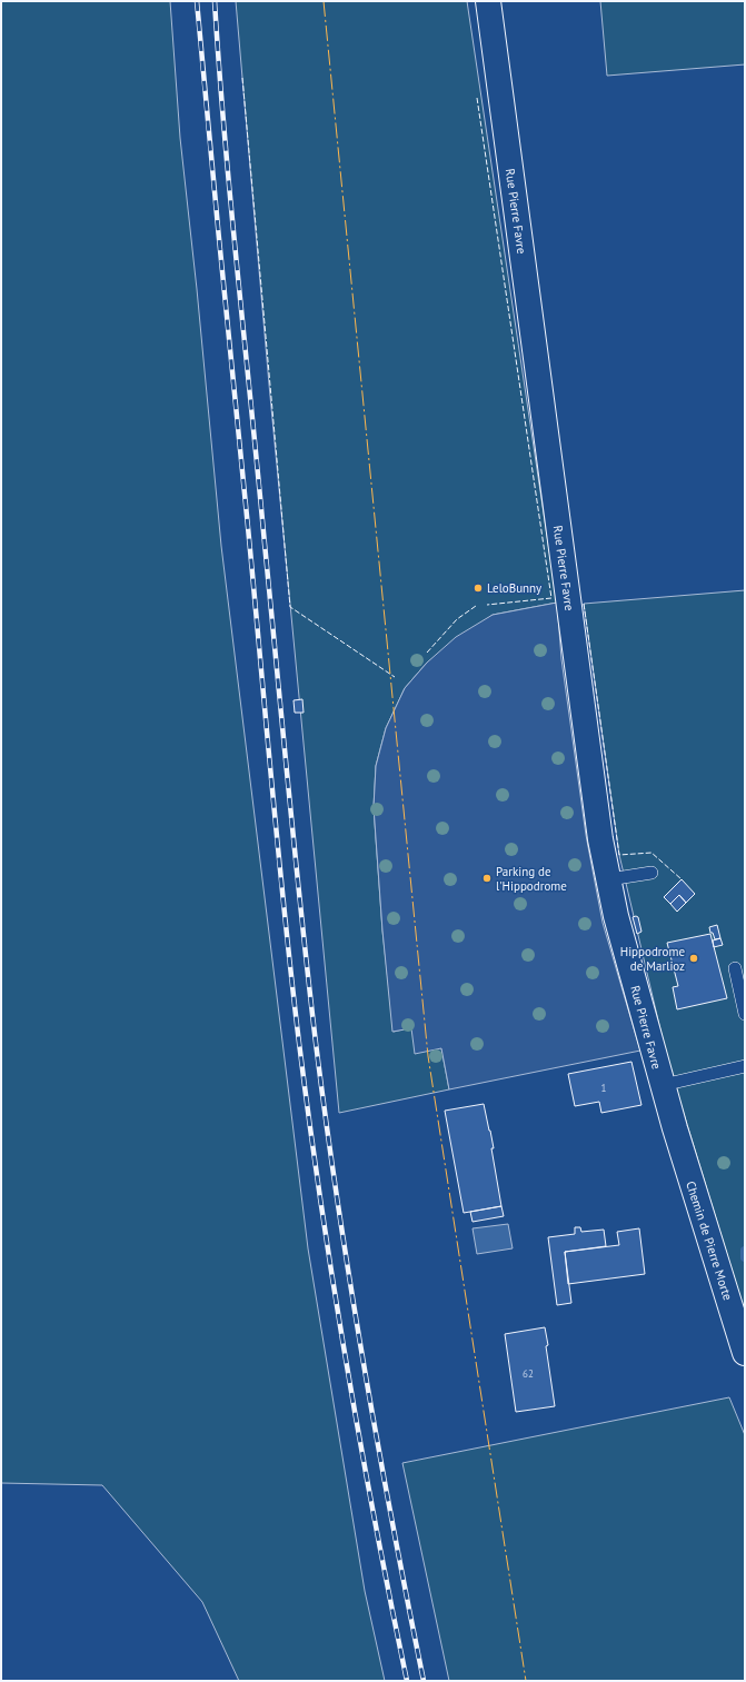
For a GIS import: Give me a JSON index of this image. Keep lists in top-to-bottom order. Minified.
{"streets":{"street":["Rue Pierre Favre","Chemin de Pierre Morte"]},"crossings":[["Rue Pierre Favre","Chemin de Pierre Morte"]],"places":["LeloBunny","Parking de l'Hippodrome","Hippodrome de Marlioz"],"house_numbers":["1","62"]}
